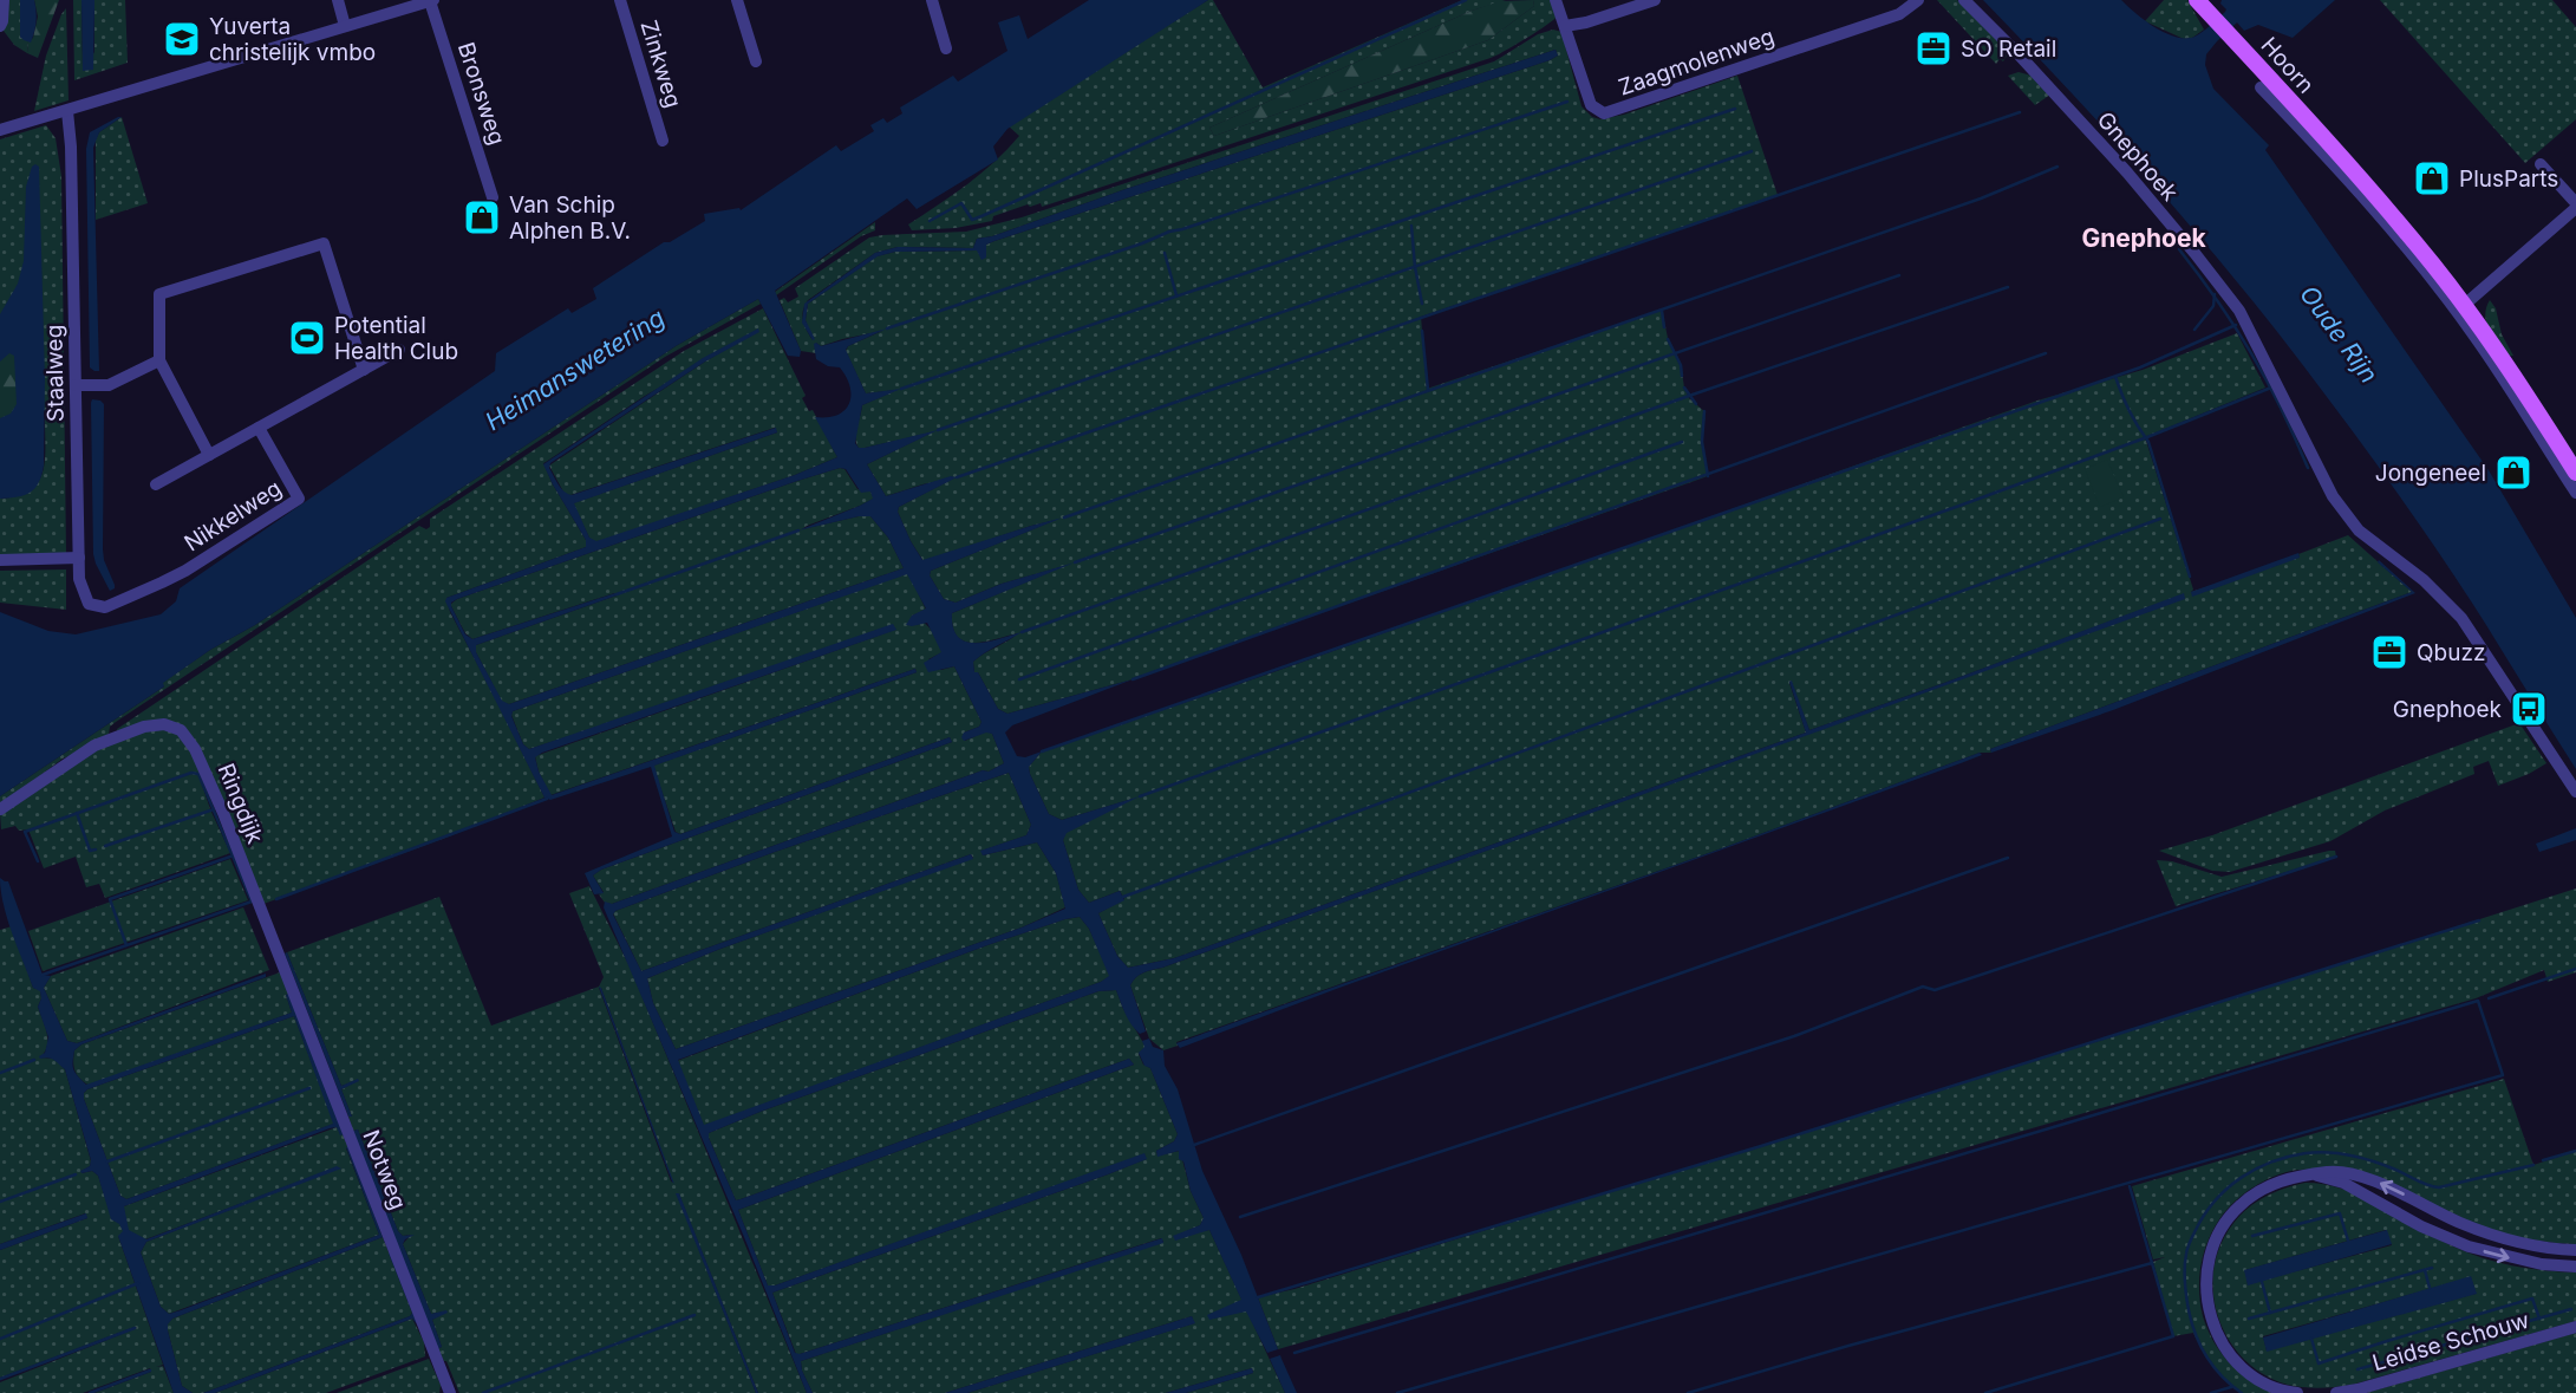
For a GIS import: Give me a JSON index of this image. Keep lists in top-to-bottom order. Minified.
{"streets":{"main road":["Hoorn"],"street":["Zaagmolenweg","Zinkweg","Bronsweg","Gnephoek","Staalweg","Nikkelweg","Ringdijk","Notweg","Leidse Schouw"]},"crossings":[["Staalweg","Nikkelweg"],["Ringdijk","Notweg"]],"districts":["Gnephoek"],"water":["Oude Rijn","Heimanswetering"],"places":{"school or university":["Yuverta christelijk vmbo"],"office":["SO Retail","Qbuzz"],"shop":["PlusParts","Van Schip Alphen B.V.","Jongeneel"],"sports":["Potential Health Club"],"bus stop":["Gnephoek"]}}
